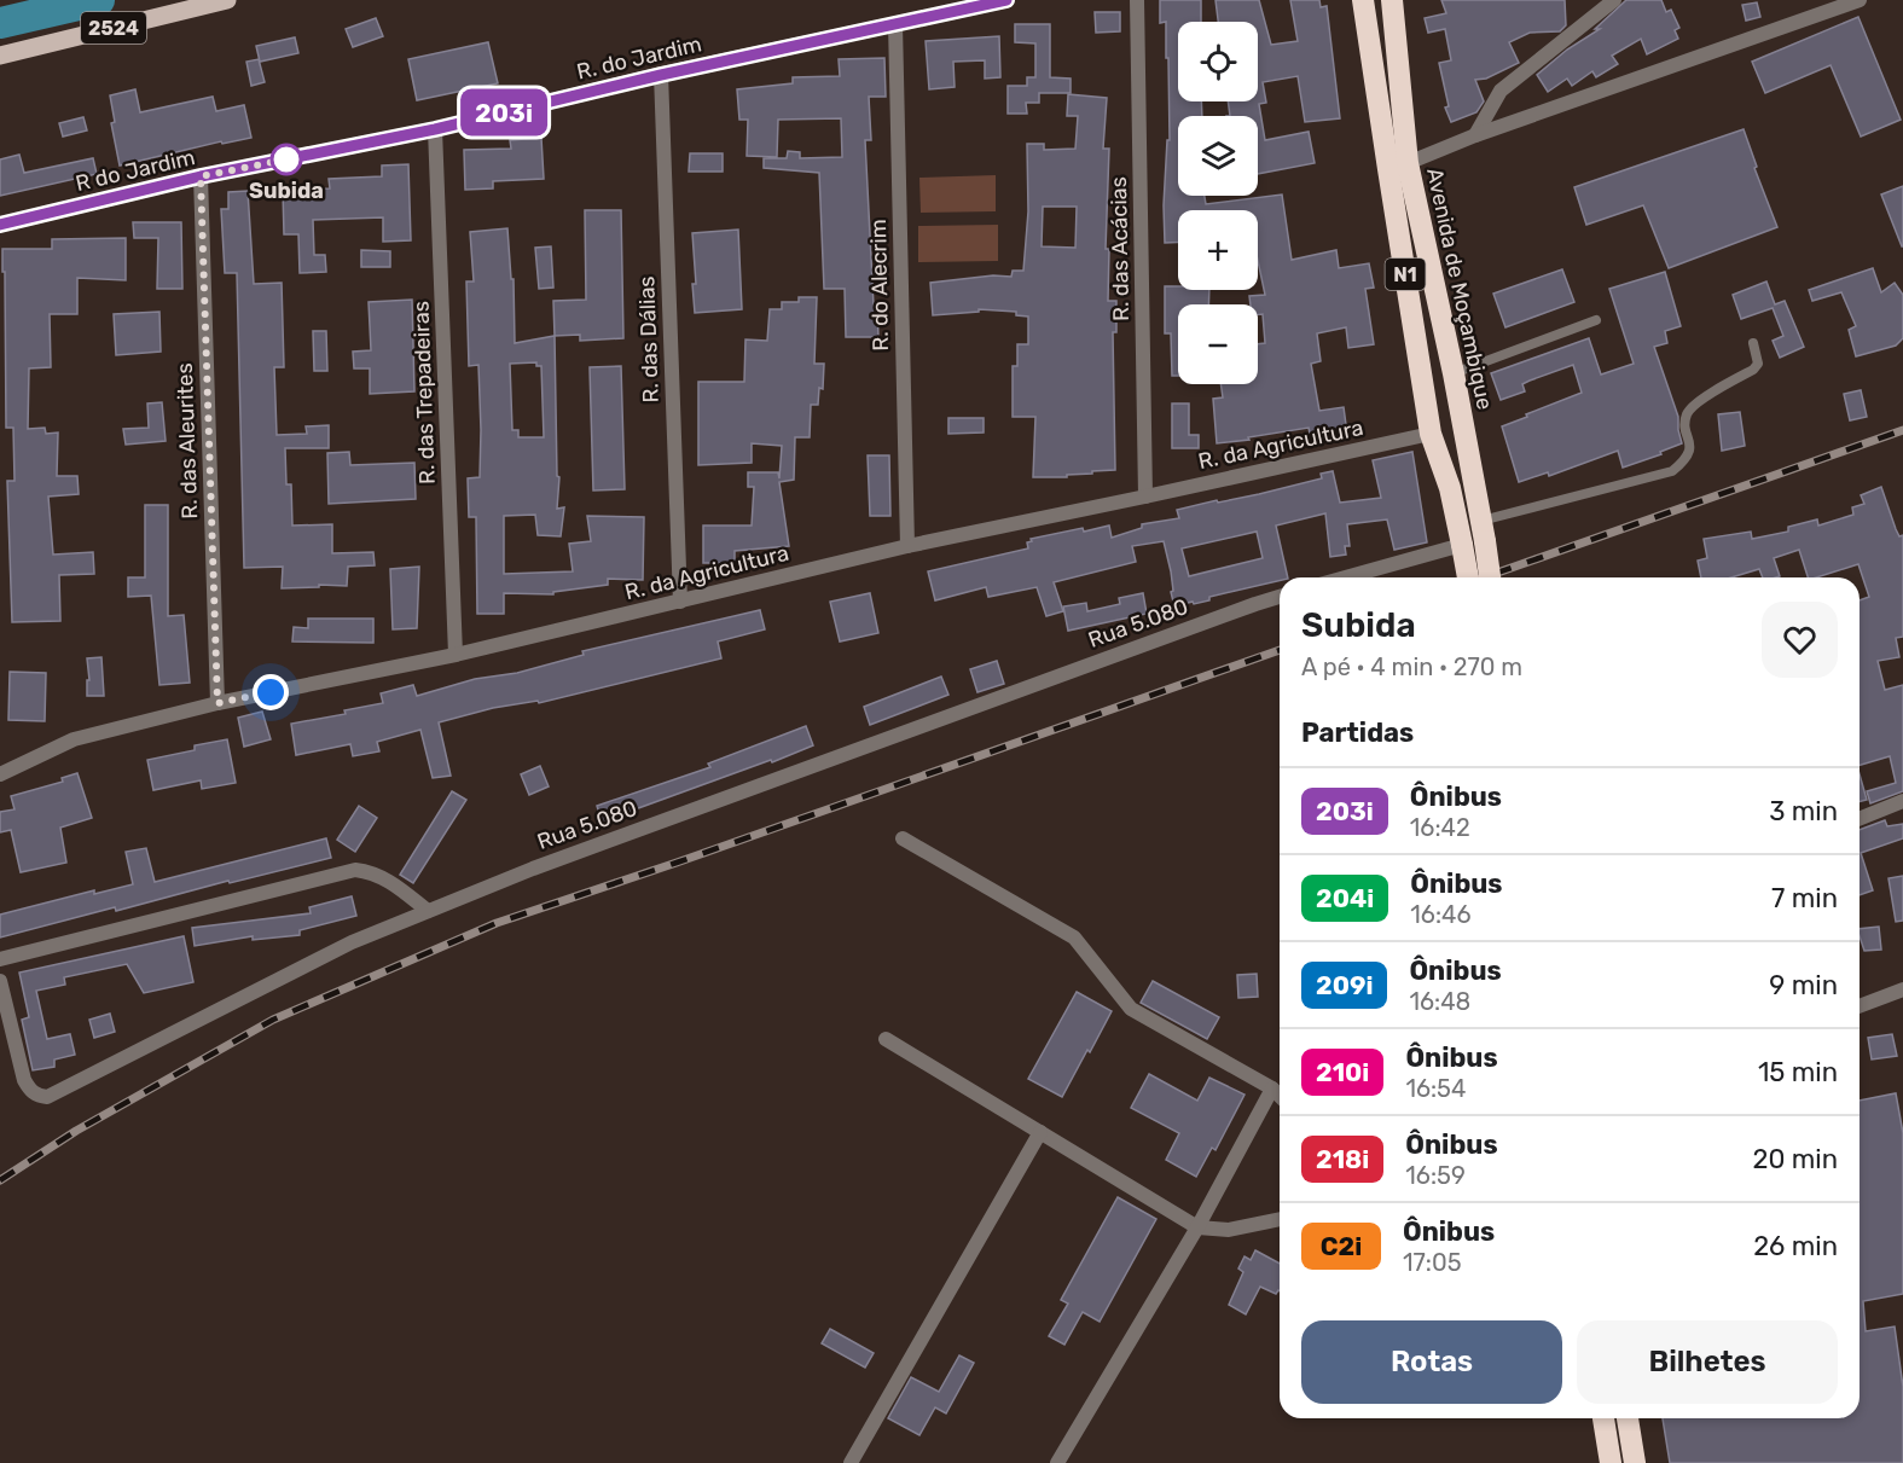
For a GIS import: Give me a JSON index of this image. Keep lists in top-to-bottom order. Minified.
{"streets":{"highway":["N1","Avenida de Moçambique"],"main road":["2524"],"street":["R. do Jardim","R do Jardim","R. das Acácias","R. do Alecrim","R. das Dálias","R. das Trepadeiras","R. das Aleurites","R. da Agricultura","Rua 5.080"]},"crossings":[["R. do Jardim","R do Jardim"],["R. do Jardim","R. do Alecrim"],["R. do Jardim","R. das Dálias"],["R. do Jardim","R. das Trepadeiras"],["R do Jardim","R. das Aleurites"],["R. das Acácias","R. da Agricultura"],["N1","R. da Agricultura"],["R. do Alecrim","R. da Agricultura"],["R. das Dálias","R. da Agricultura"],["R. das Trepadeiras","R. da Agricultura"],["R. das Aleurites","R. da Agricultura"]],"places":["Subida"],"lines":["bus line 203i"],"page":{"on_map":"203i","map_buttons":["+","−"],"heading":[["Subida","A pé · 4 min · 270 m"],"Partidas"],"list":[{"mark":"203i","name":"Ônibus","note":"16:42","value":"3 min"},{"mark":"204i","name":"Ônibus","note":"16:46","value":"7 min"},{"mark":"209i","name":"Ônibus","note":"16:48","value":"9 min"},{"mark":"210i","name":"Ônibus","note":"16:54","value":"15 min"},{"mark":"218i","name":"Ônibus","note":"16:59","value":"20 min"},{"mark":"C2i","name":"Ônibus","note":"17:05","value":"26 min"}],"buttons":["Rotas","Bilhetes"]}}
